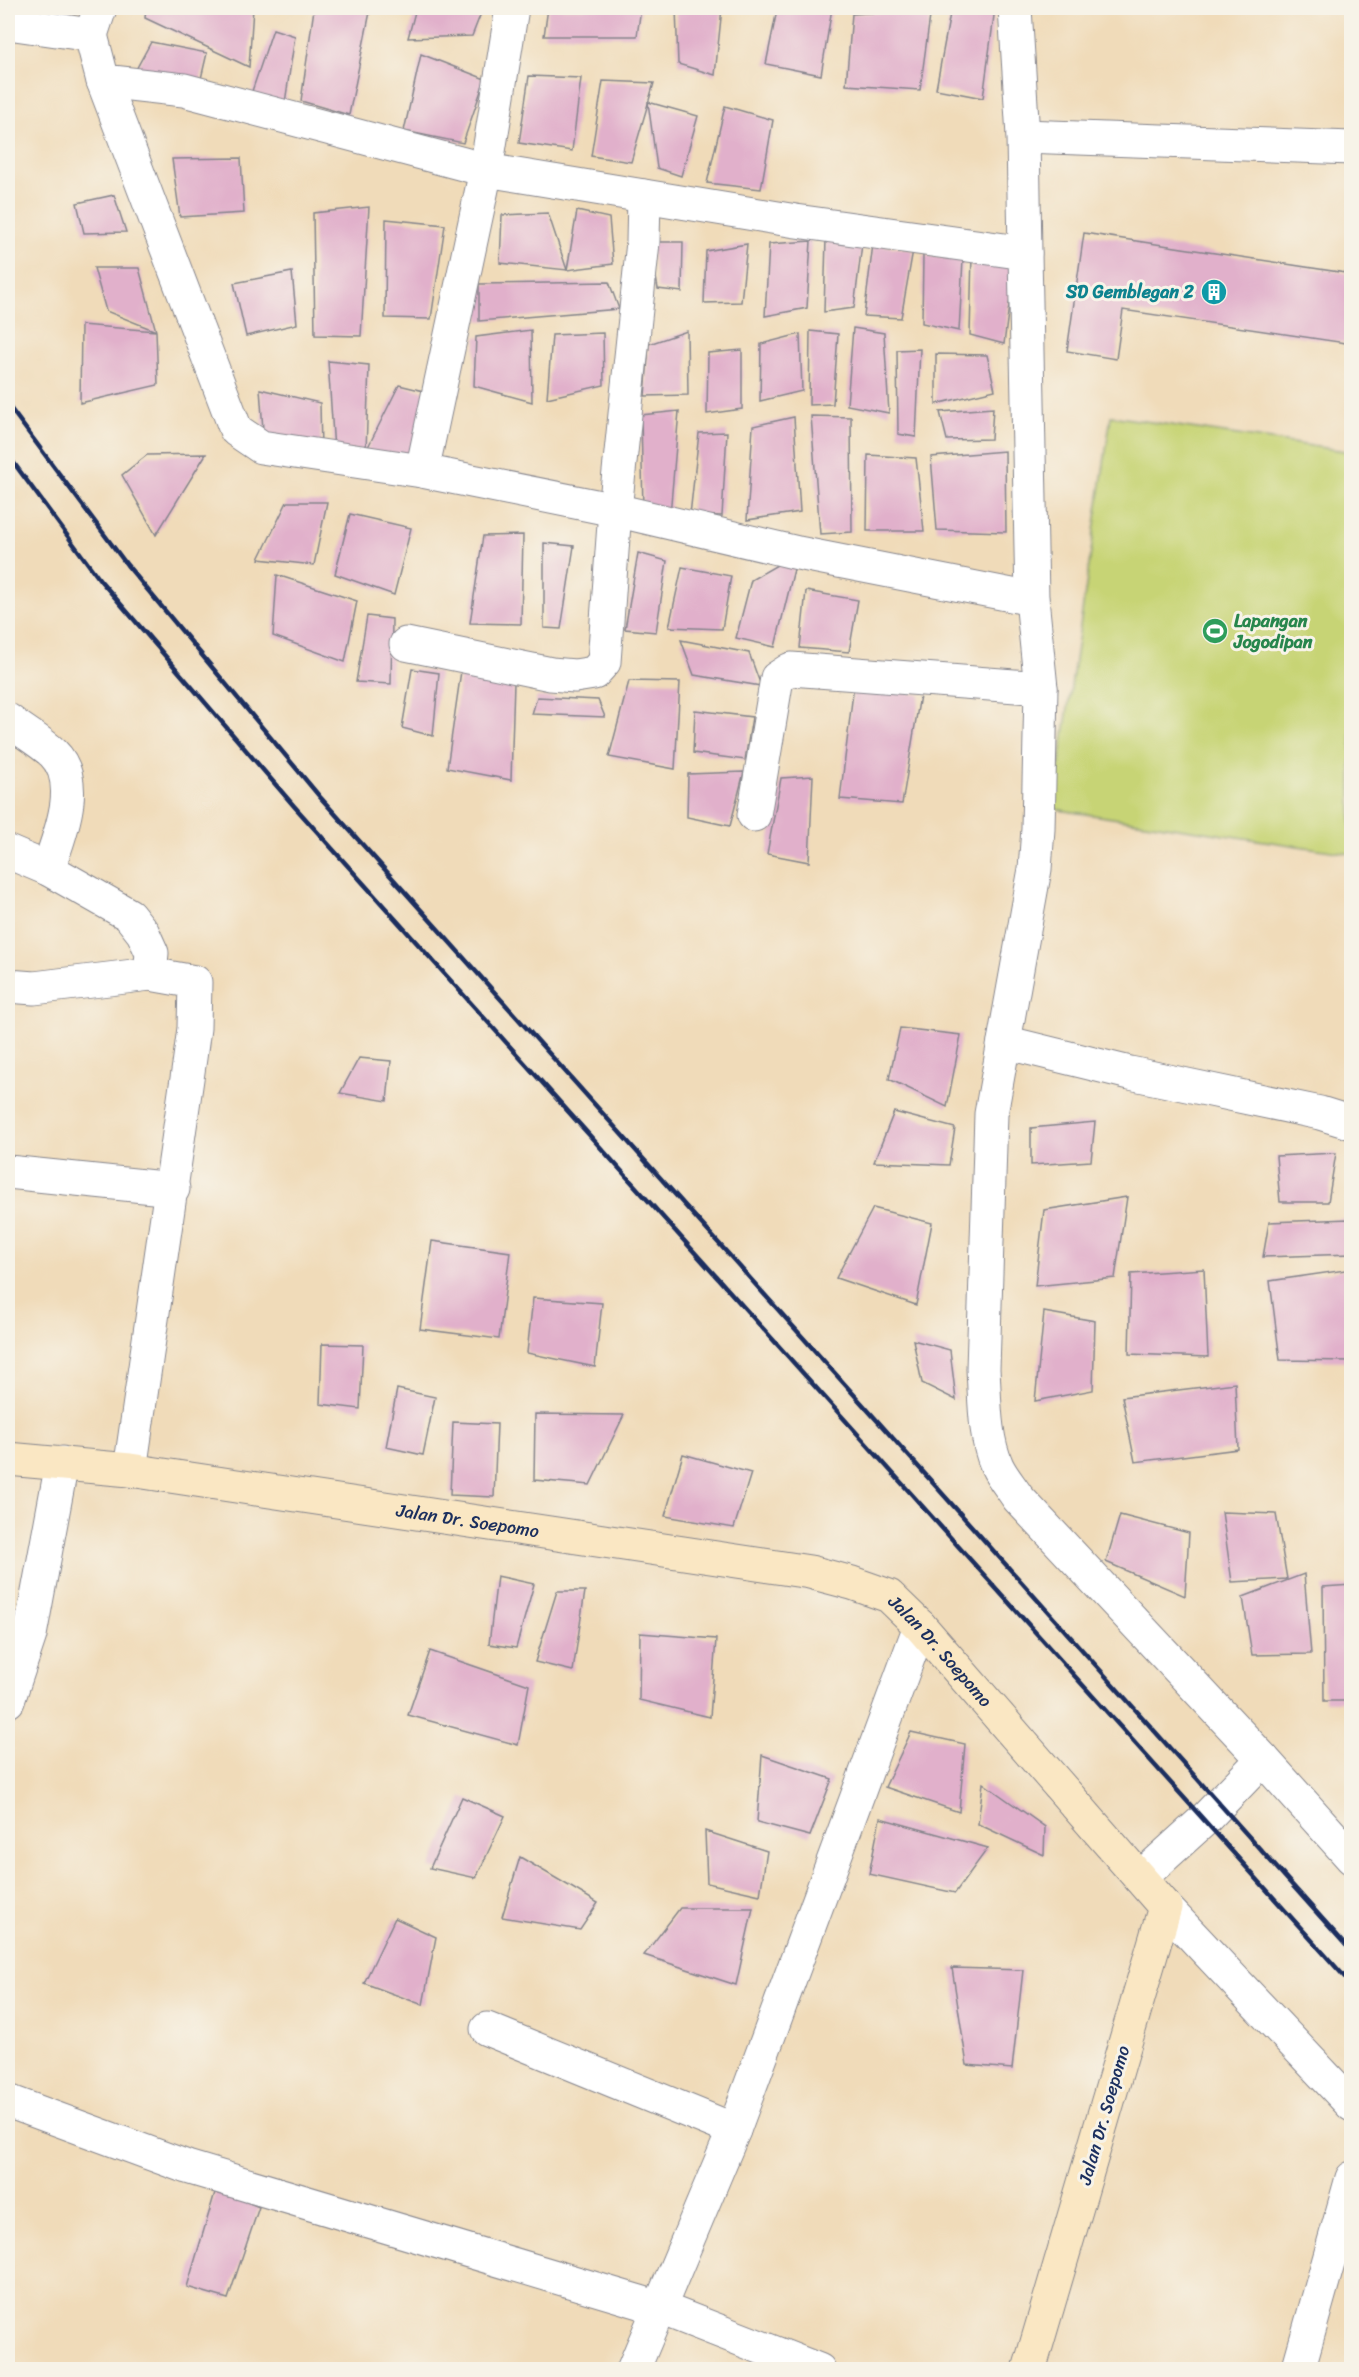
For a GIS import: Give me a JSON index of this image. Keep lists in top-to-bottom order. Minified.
{"streets":{"street":["Jalan Dr. Soepomo"]},"places":{"building":["SD Gemblegan 2"],"sports":["Lapangan Jogodipan"]}}
